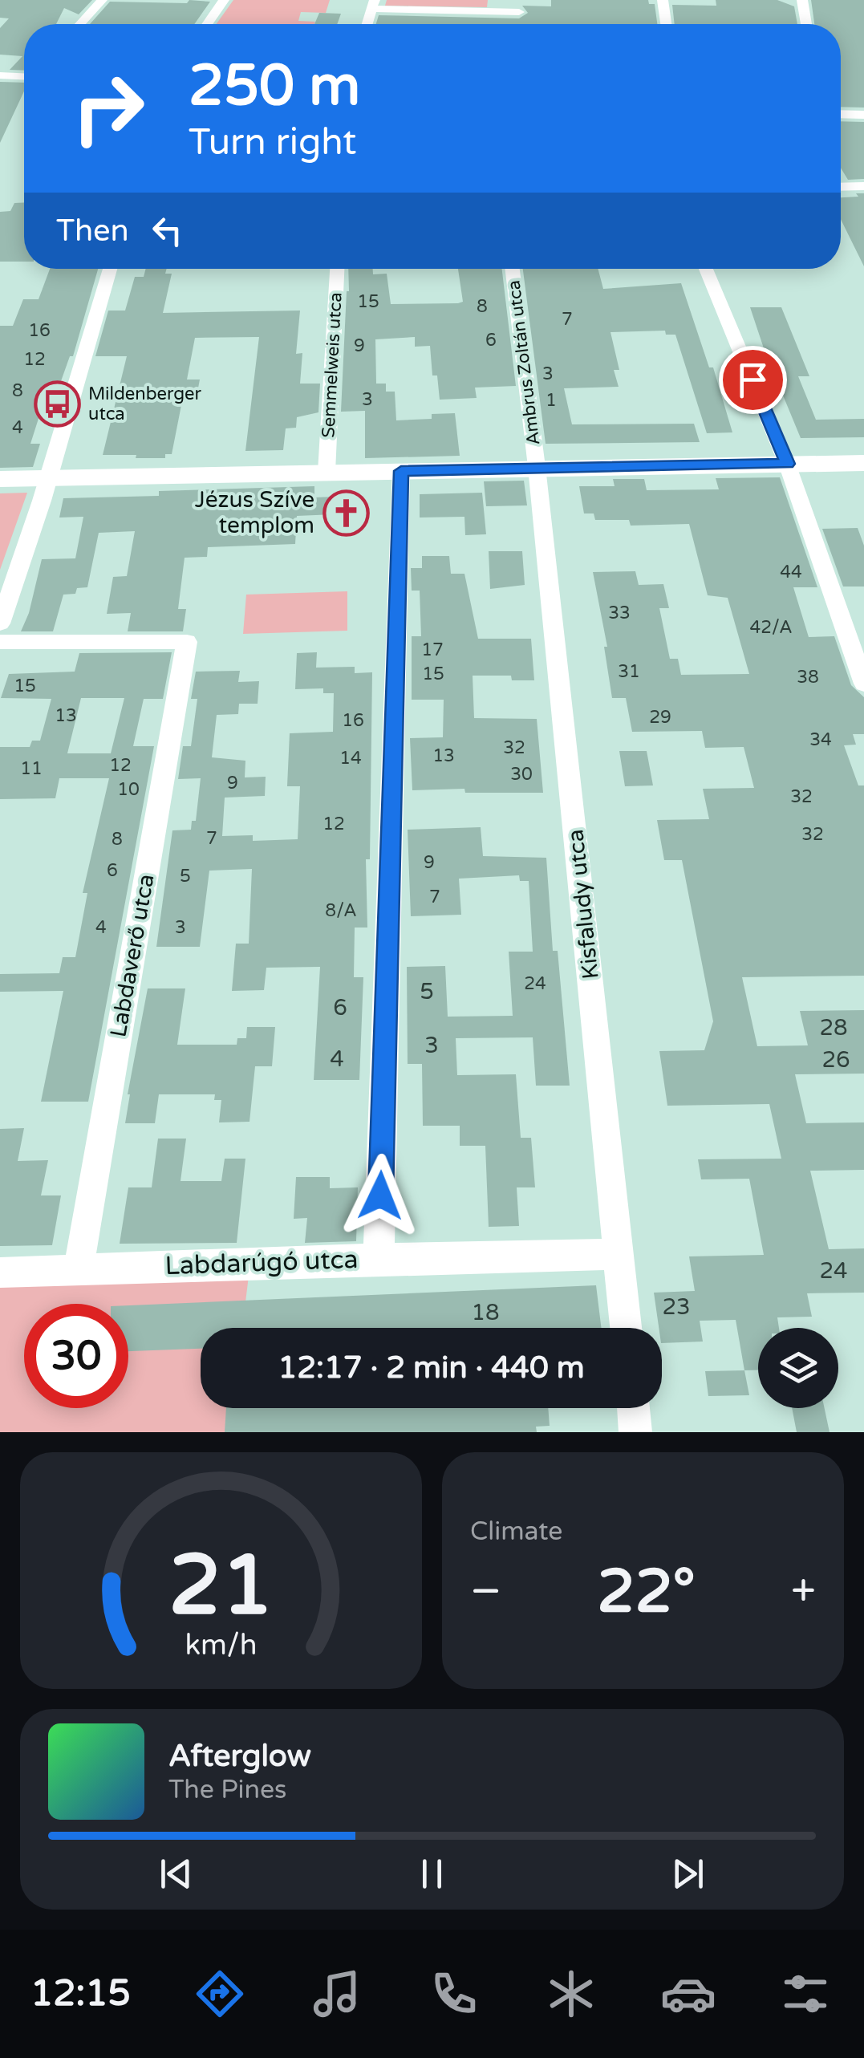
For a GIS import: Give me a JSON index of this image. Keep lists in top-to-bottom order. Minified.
{"streets":{"street":["Ambrus Zoltán utca","Semmelweis utca","Kisfaludy utca","Labdaverő utca","Labdarúgó utca"]},"crossings":[["Ambrus Zoltán utca","Kisfaludy utca"],["Kisfaludy utca","Labdarúgó utca"],["Labdaverő utca","Labdarúgó utca"]],"places":{"bus stop":["Mildenberger utca"],"church":["Jézus Szíve templom"]},"house_numbers":["15","8","7","16","6","9","12","3","8","3","1","4","44","33","42/A","17","31","15","38","15","13","29","16","34","32","13","14","12","11","30","9","10","32","12","32","7","8","9","6","5","7","8/A","4","3","24","5","6","28","3","4","26","24","23","18"],"page":{"turn":["250 m","Turn right"],"then":"Then","limit":"30","trip":"12:17 · 2 min · 440 m","tile":"Climate","heat":["−","22°","+"],"song":["Afterglow","The Pines"],"tabs":"12:15","gauge":["21","km/h"]}}
